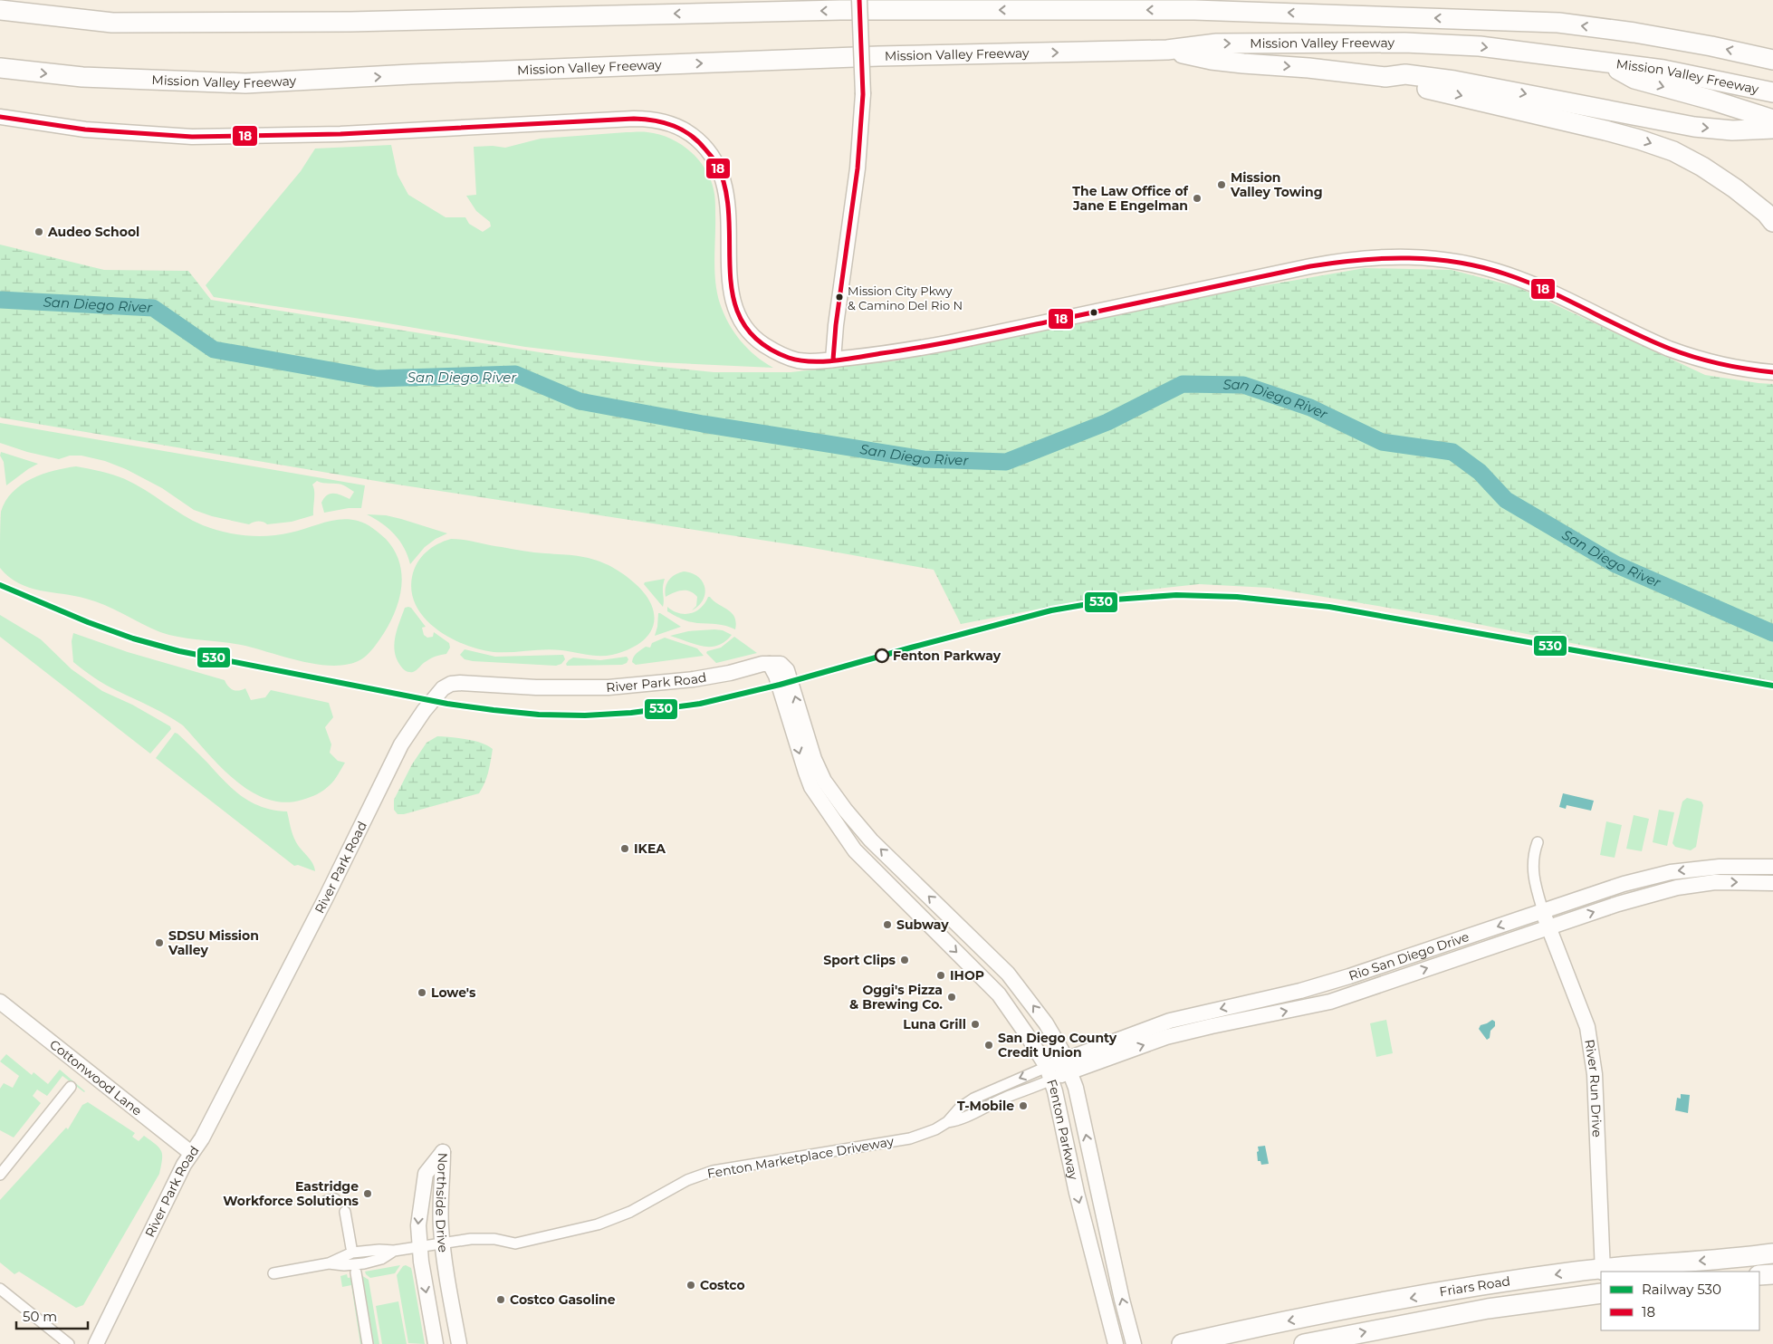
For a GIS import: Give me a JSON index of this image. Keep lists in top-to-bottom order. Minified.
{"streets":{"highway":["Mission Valley Freeway","Friars Road"],"main road":["River Park Road","Rio San Diego Drive","Cottonwood Lane","River Run Drive","Fenton Parkway","Northside Drive"],"street":["Fenton Marketplace Driveway"]},"crossings":[["River Park Road","Cottonwood Lane"],["River Park Road","Fenton Parkway"],["Rio San Diego Drive","River Run Drive"],["Rio San Diego Drive","Fenton Parkway"],["Rio San Diego Drive","Fenton Marketplace Driveway"],["River Run Drive","Friars Road"],["Fenton Parkway","Fenton Marketplace Driveway"],["Fenton Marketplace Driveway","Northside Drive"]],"water":["San Diego River"],"places":["Mission Valley Towing","The Law Office of Jane E Engelman","Audeo School","Mission City Pkwy & Camino Del Rio N","Fenton Parkway","IKEA","Subway","SDSU Mission Valley","Sport Clips","IHOP","Lowe's","Oggi's Pizza & Brewing Co.","Luna Grill","San Diego County Credit Union","T-Mobile","Eastridge Workforce Solutions","Costco","Costco Gasoline"],"lines":["transit line 18","rail line 530"],"legend":["Railway 530","18"],"scale_bar":"50 m"}
